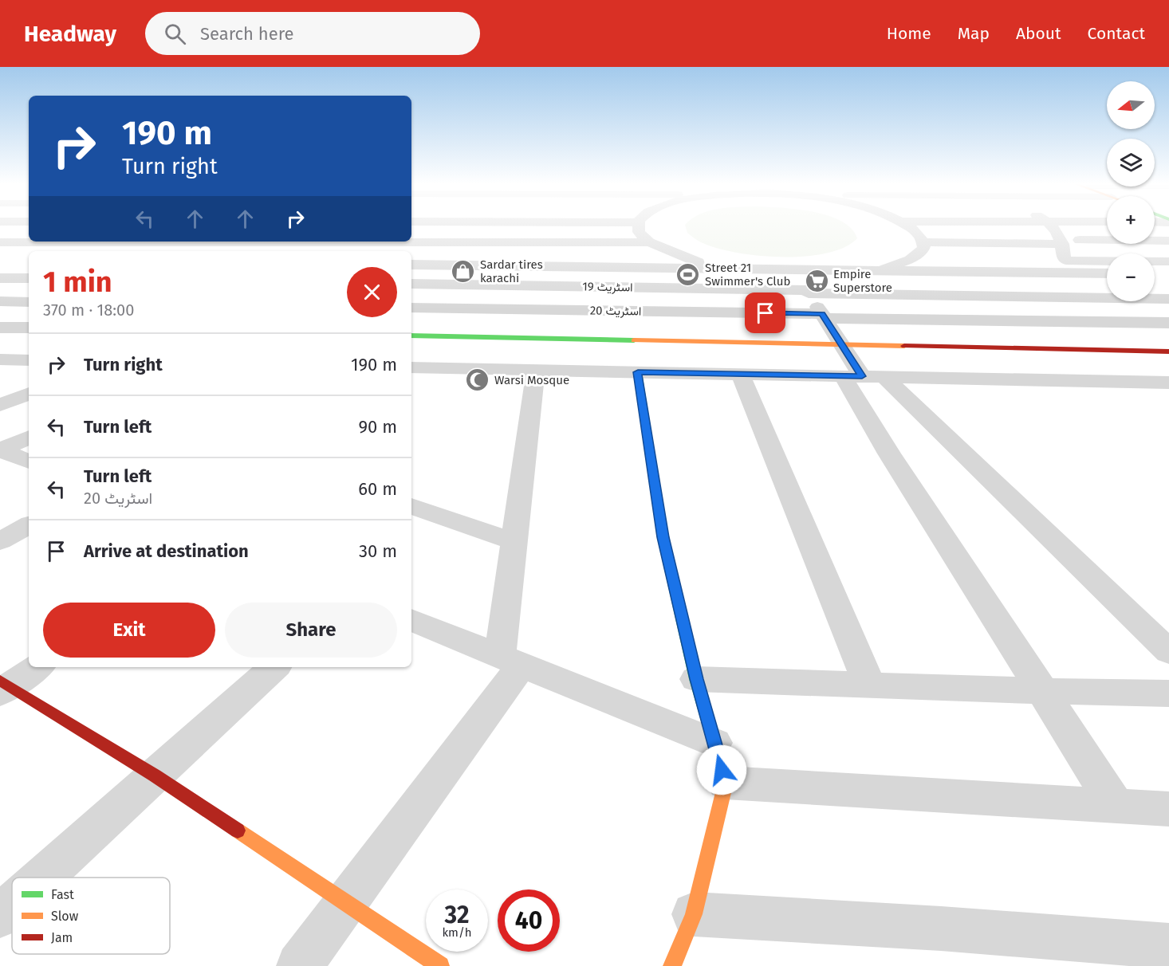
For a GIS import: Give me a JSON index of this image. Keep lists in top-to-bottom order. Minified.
{"streets":{"street":["اسٹریٹ 19","اسٹریٹ 20"]},"places":{"shop":["Sardar tires karachi"],"sports":["Street 21 Swimmer's Club"],"supermarket":["Empire Superstore"],"mosque":["Warsi Mosque"]},"legend":["Fast","Slow","Jam"],"north":"left","page":{"header":"Headway","search":"Search here","nav":["Home","Map","About","Contact"],"map_buttons":["+","−"],"turn":["190 m","Turn right"],"heading":["1 min","370 m · 18:00"],"list":[{"name":"Turn right","value":"190 m"},{"name":"Turn left","value":"90 m"},{"name":"Turn left","note":"اسٹریٹ 20","value":"60 m"},{"name":"Arrive at destination","value":"30 m"}],"buttons":["Exit","Share"],"speed":"32 km/h","limit":"40"}}
